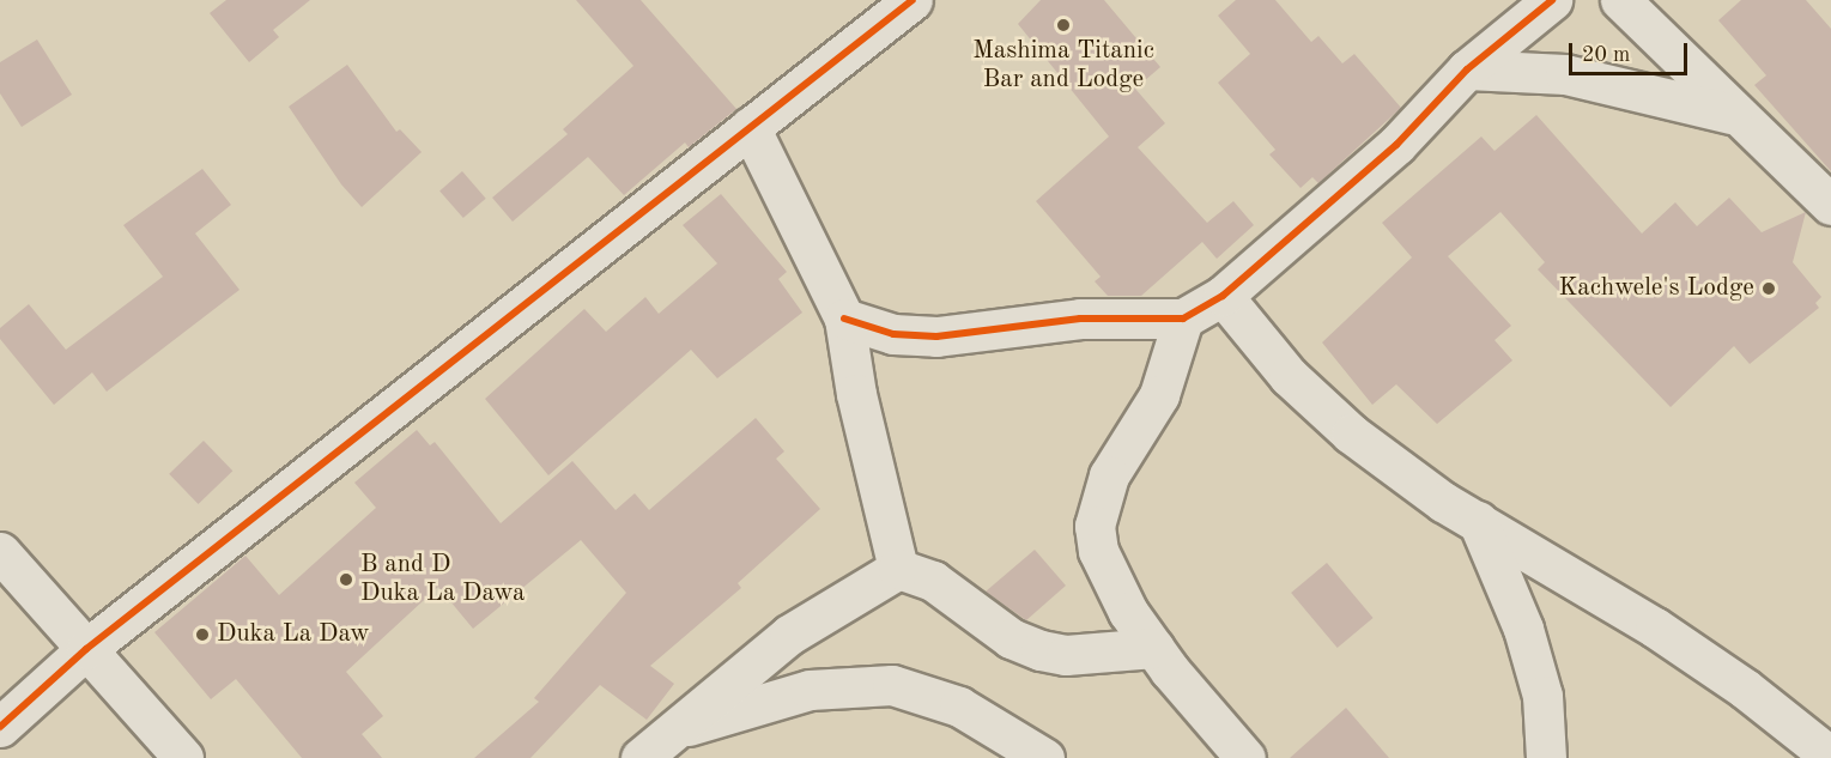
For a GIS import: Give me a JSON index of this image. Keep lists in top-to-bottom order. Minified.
{"places":["Mashima Titanic Bar and Lodge","Kachwele's Lodge","B and D Duka La Dawa","Duka La Daw"],"scale_bar":"20 m"}
